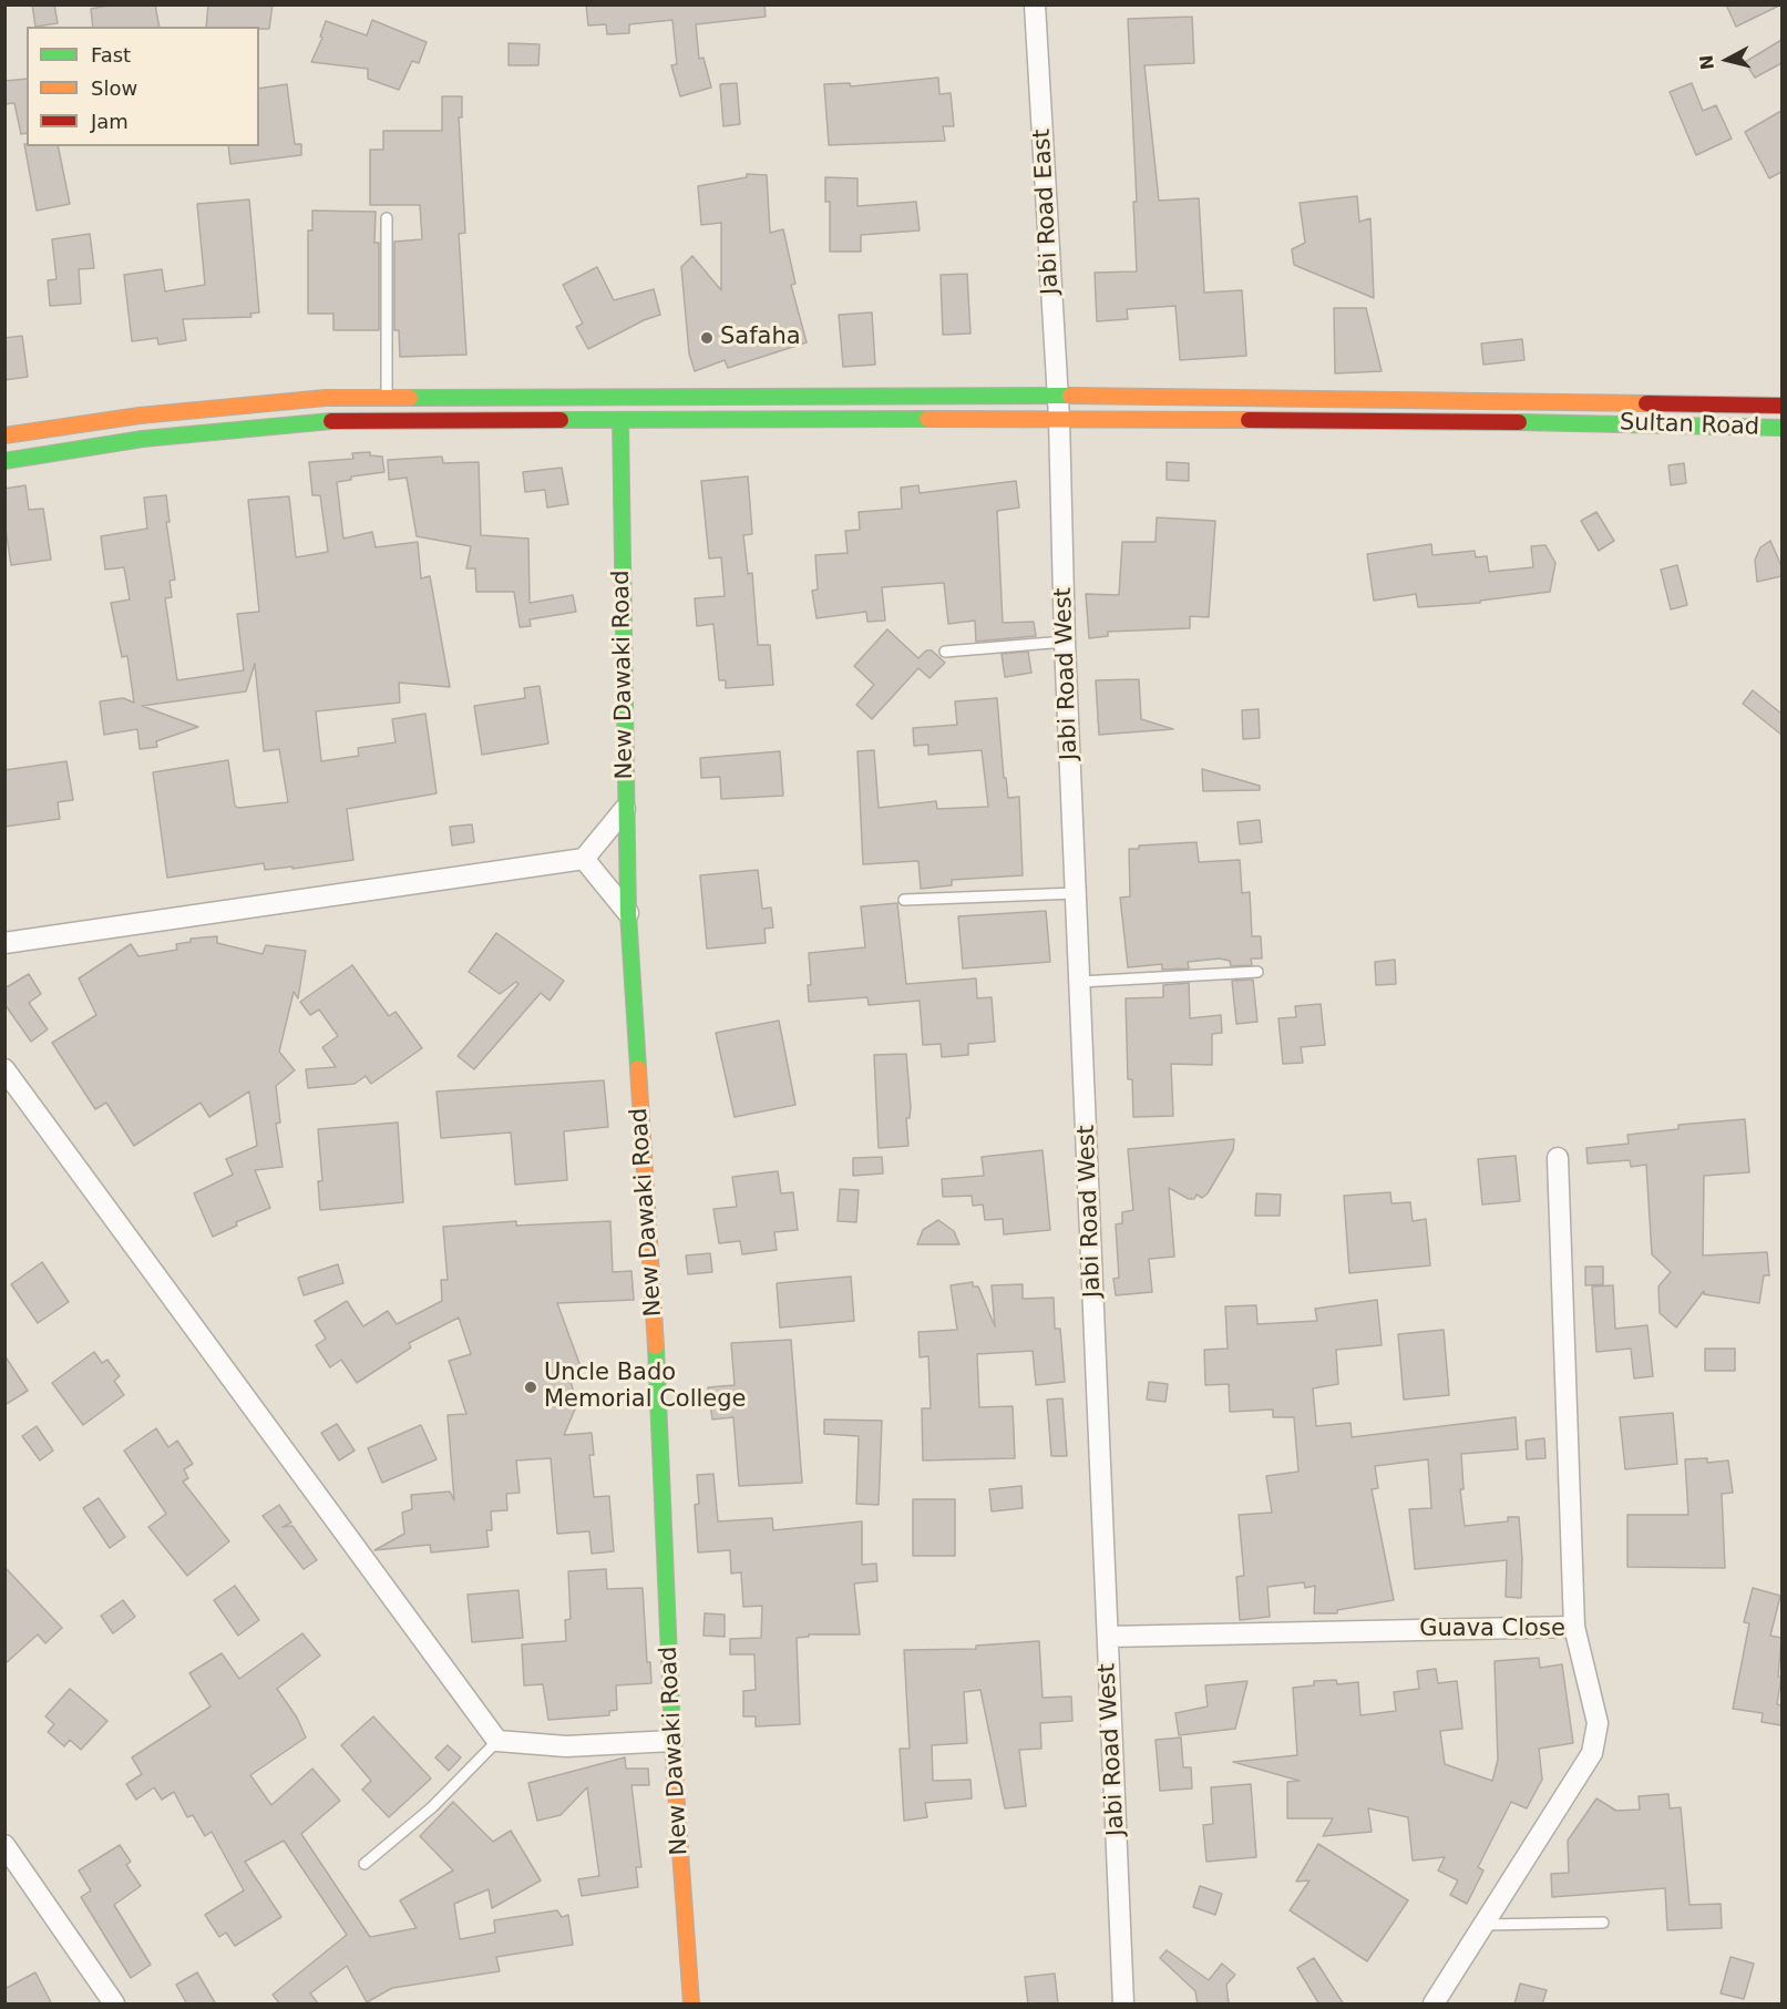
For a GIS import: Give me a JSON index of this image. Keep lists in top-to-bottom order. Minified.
{"streets":{"street":["Jabi Road East","Sultan Road","Jabi Road West","New Dawaki Road","Guava Close"]},"crossings":[["Jabi Road East","Sultan Road"],["Jabi Road East","Jabi Road West"],["Sultan Road","Jabi Road West"],["Sultan Road","New Dawaki Road"],["Jabi Road West","Guava Close"]],"places":["Safaha","Uncle Bado Memorial College"],"legend":["Fast","Slow","Jam"],"north":"left"}
